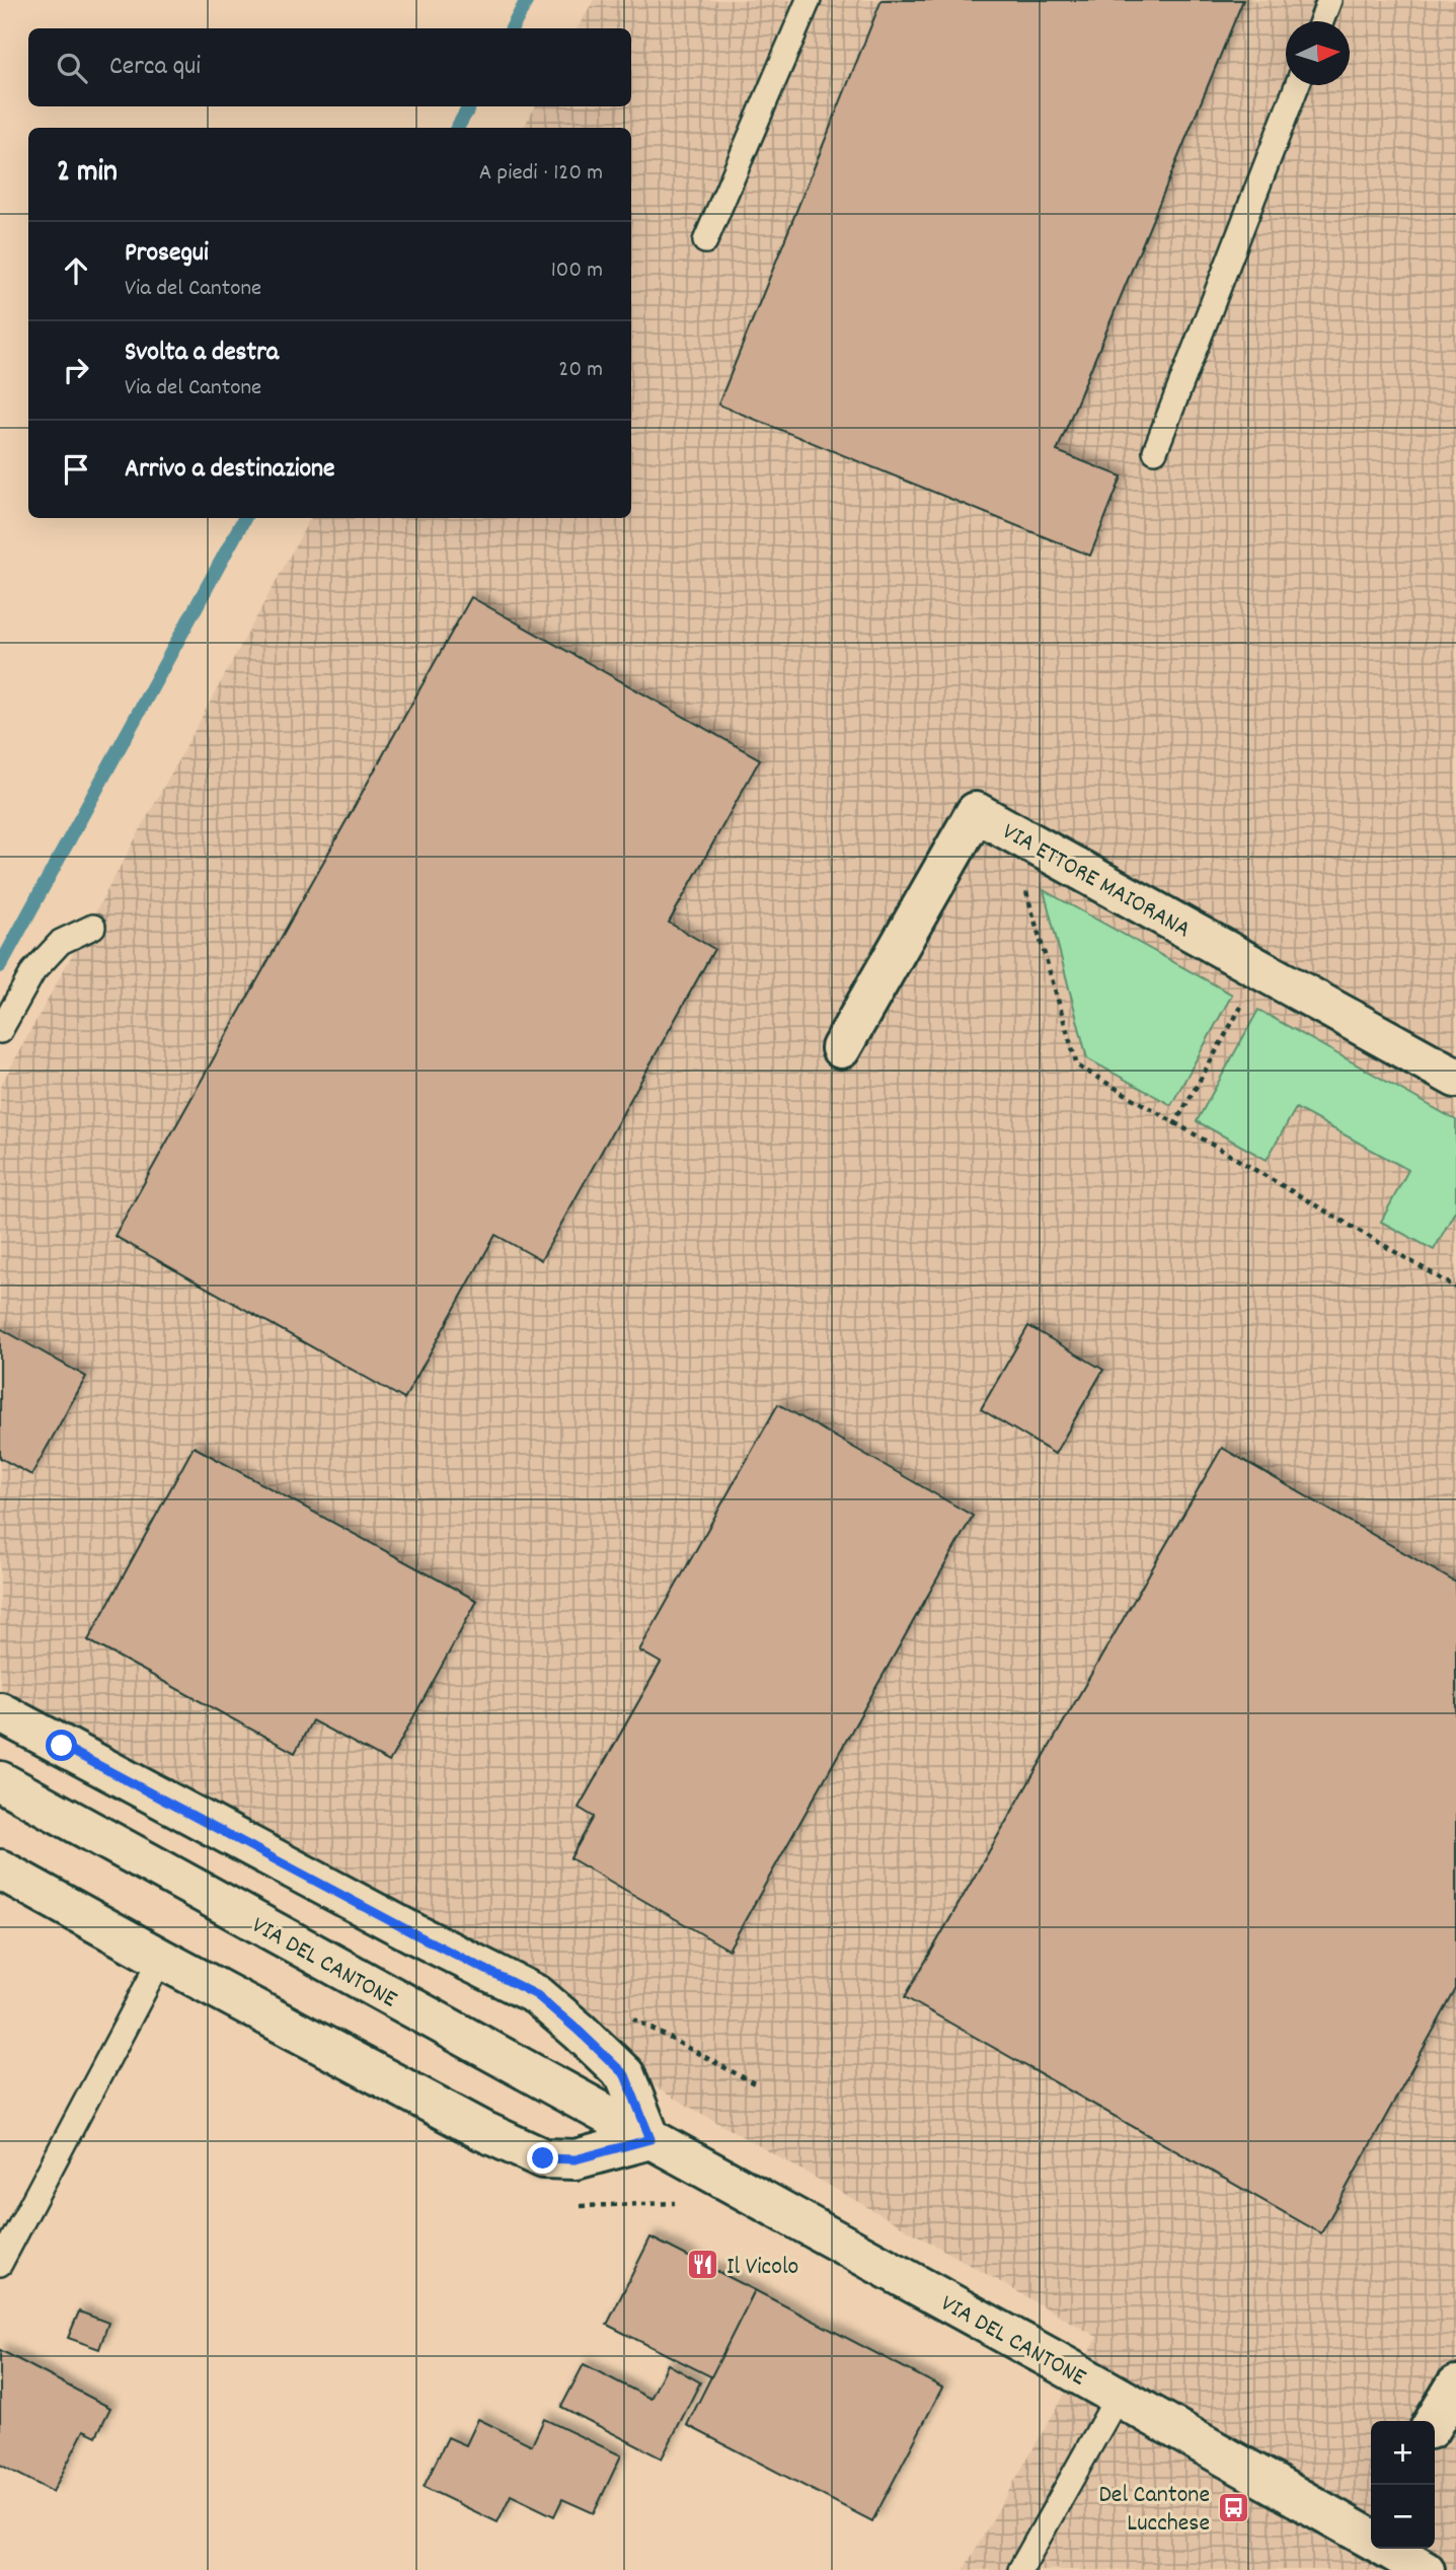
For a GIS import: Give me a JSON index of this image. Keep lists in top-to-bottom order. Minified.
{"streets":{"street":["VIA ETTORE MAIORANA","VIA DEL CANTONE"]},"places":{"restaurant":["Il Vicolo"],"bus stop":["Del Cantone Lucchese"]},"north":"right","page":{"search":"Cerca qui","heading":["2 min","A piedi · 120 m"],"list":[["Prosegui","Via del Cantone","100 m"],["Svolta a destra","Via del Cantone","20 m"],"Arrivo a destinazione"],"map_buttons":["+","−"]}}
